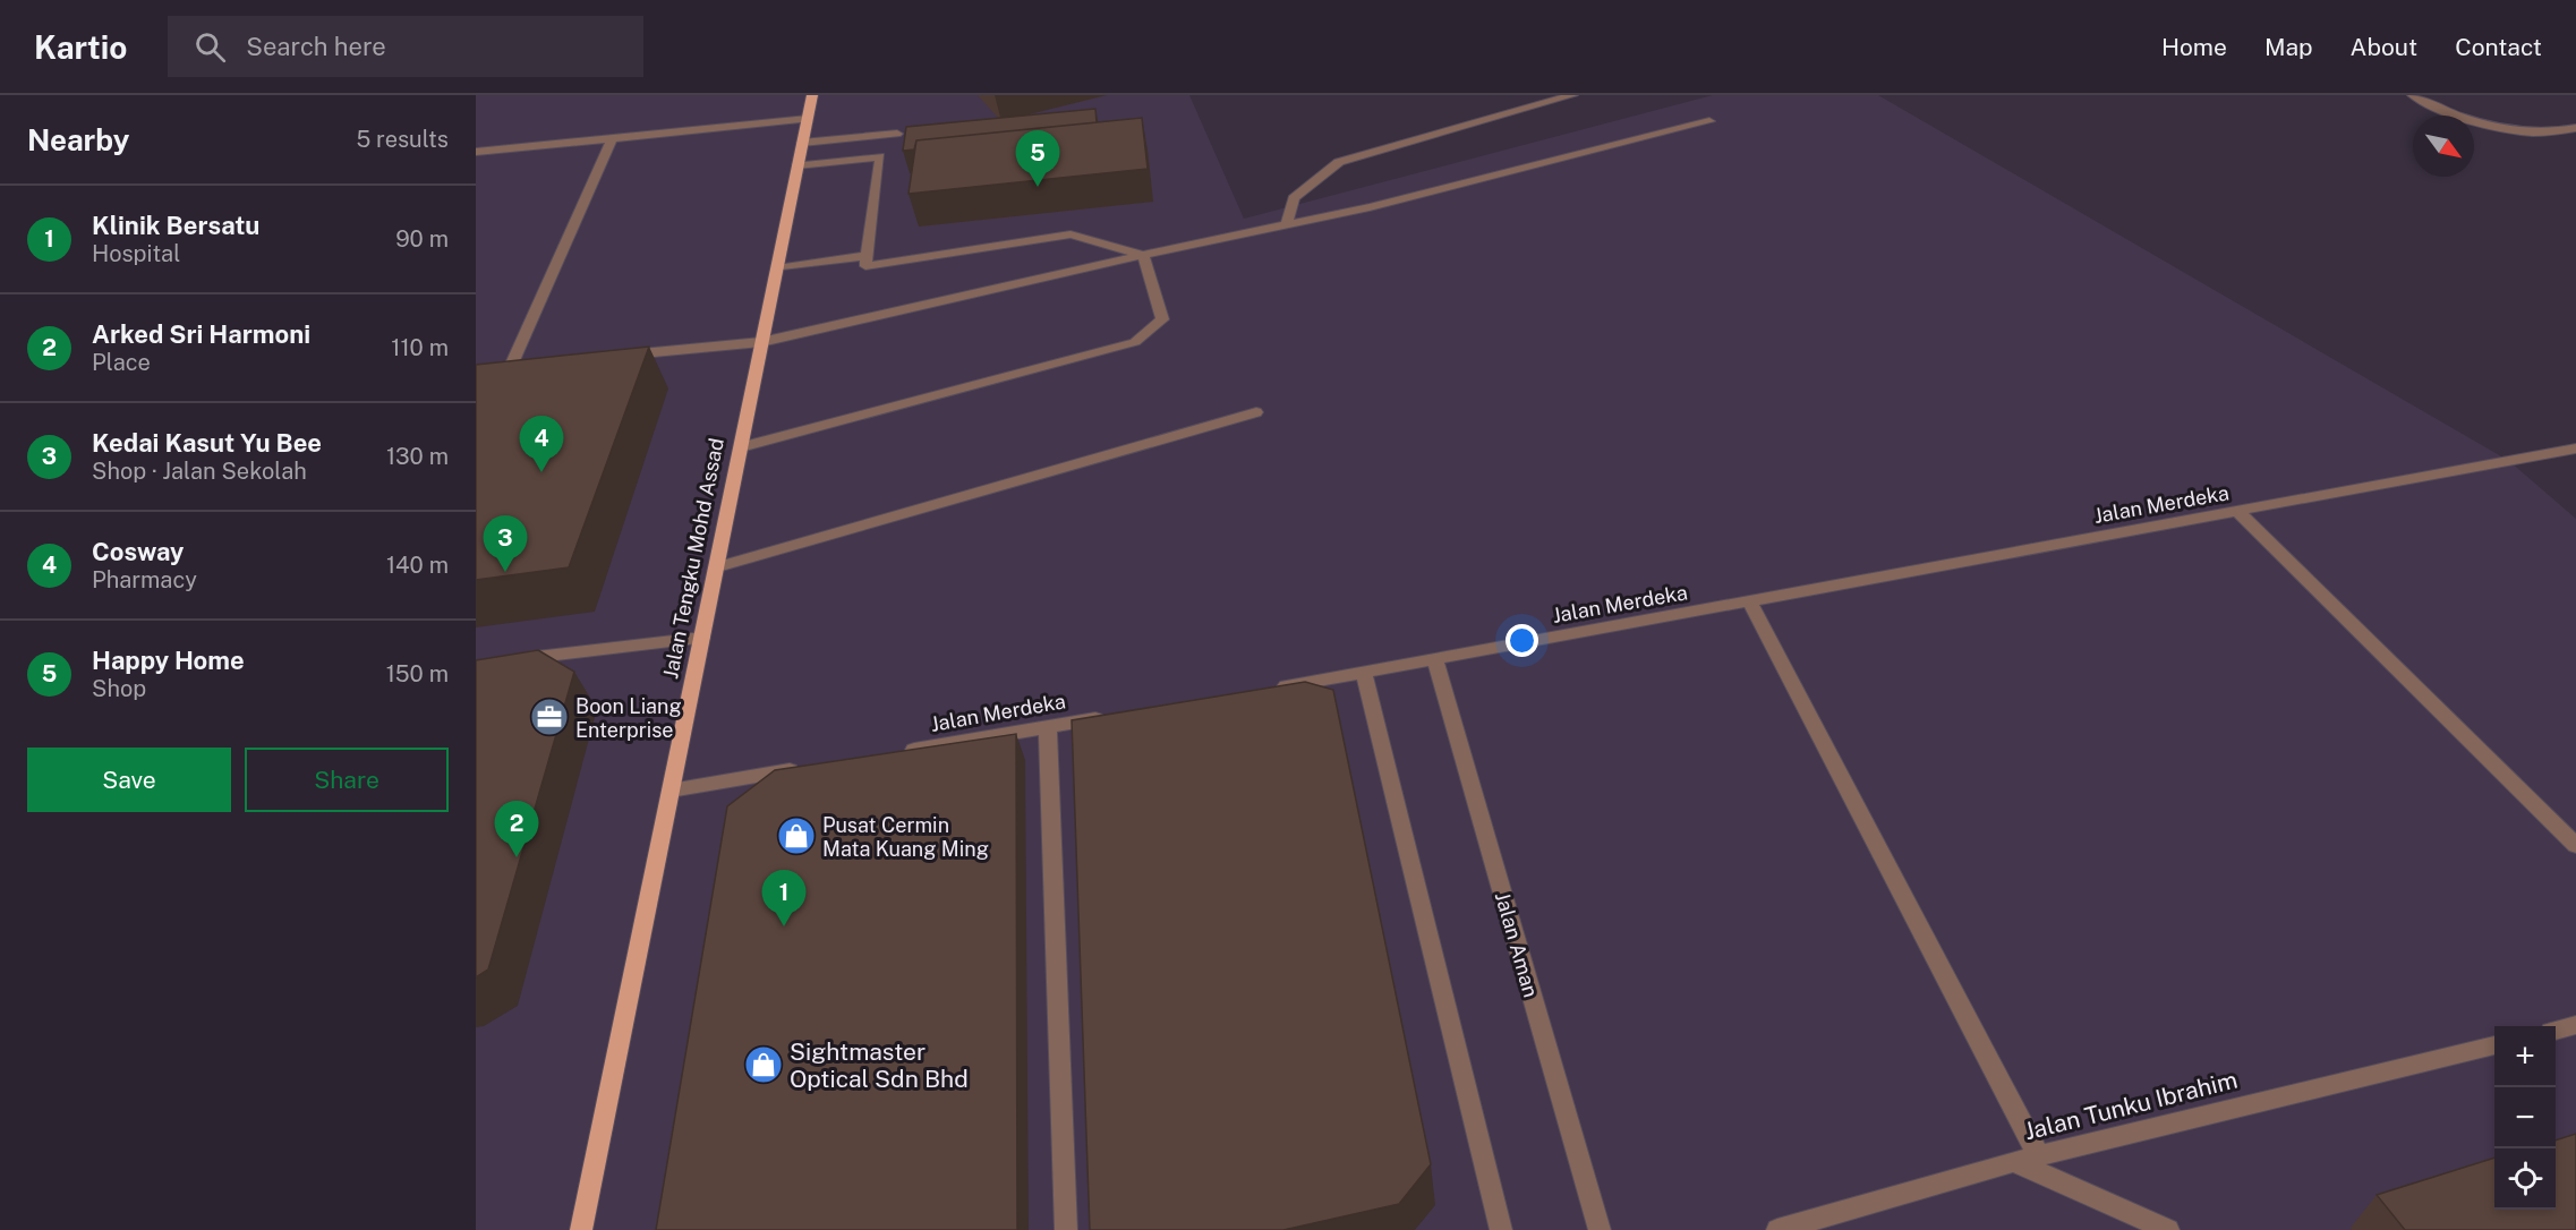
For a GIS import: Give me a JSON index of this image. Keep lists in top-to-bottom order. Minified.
{"streets":{"main road":["Jalan Tengku Mohd Assad"],"street":["Jalan Merdeka","Jalan Aman","Jalan Tunku Ibrahim"]},"crossings":[["Jalan Merdeka","Jalan Aman"]],"places":{"office":["Boon Liang Enterprise"],"shop":["Pusat Cermin Mata Kuang Ming","Sightmaster Optical Sdn Bhd"]},"north":"bottom right","page":{"header":"Kartio","search":"Search here","nav":["Home","Map","About","Contact"],"heading":["Nearby","5 results"],"pins":["5","4","3","2","1"],"list":[{"mark":"1","name":"Klinik Bersatu","note":"Hospital","value":"90 m"},{"mark":"2","name":"Arked Sri Harmoni","note":"Place","value":"110 m"},{"mark":"3","name":"Kedai Kasut Yu Bee","note":"Shop · Jalan Sekolah","value":"130 m"},{"mark":"4","name":"Cosway","note":"Pharmacy","value":"140 m"},{"mark":"5","name":"Happy Home","note":"Shop","value":"150 m"}],"buttons":["Save","Share"],"map_buttons":["+","−"]}}
